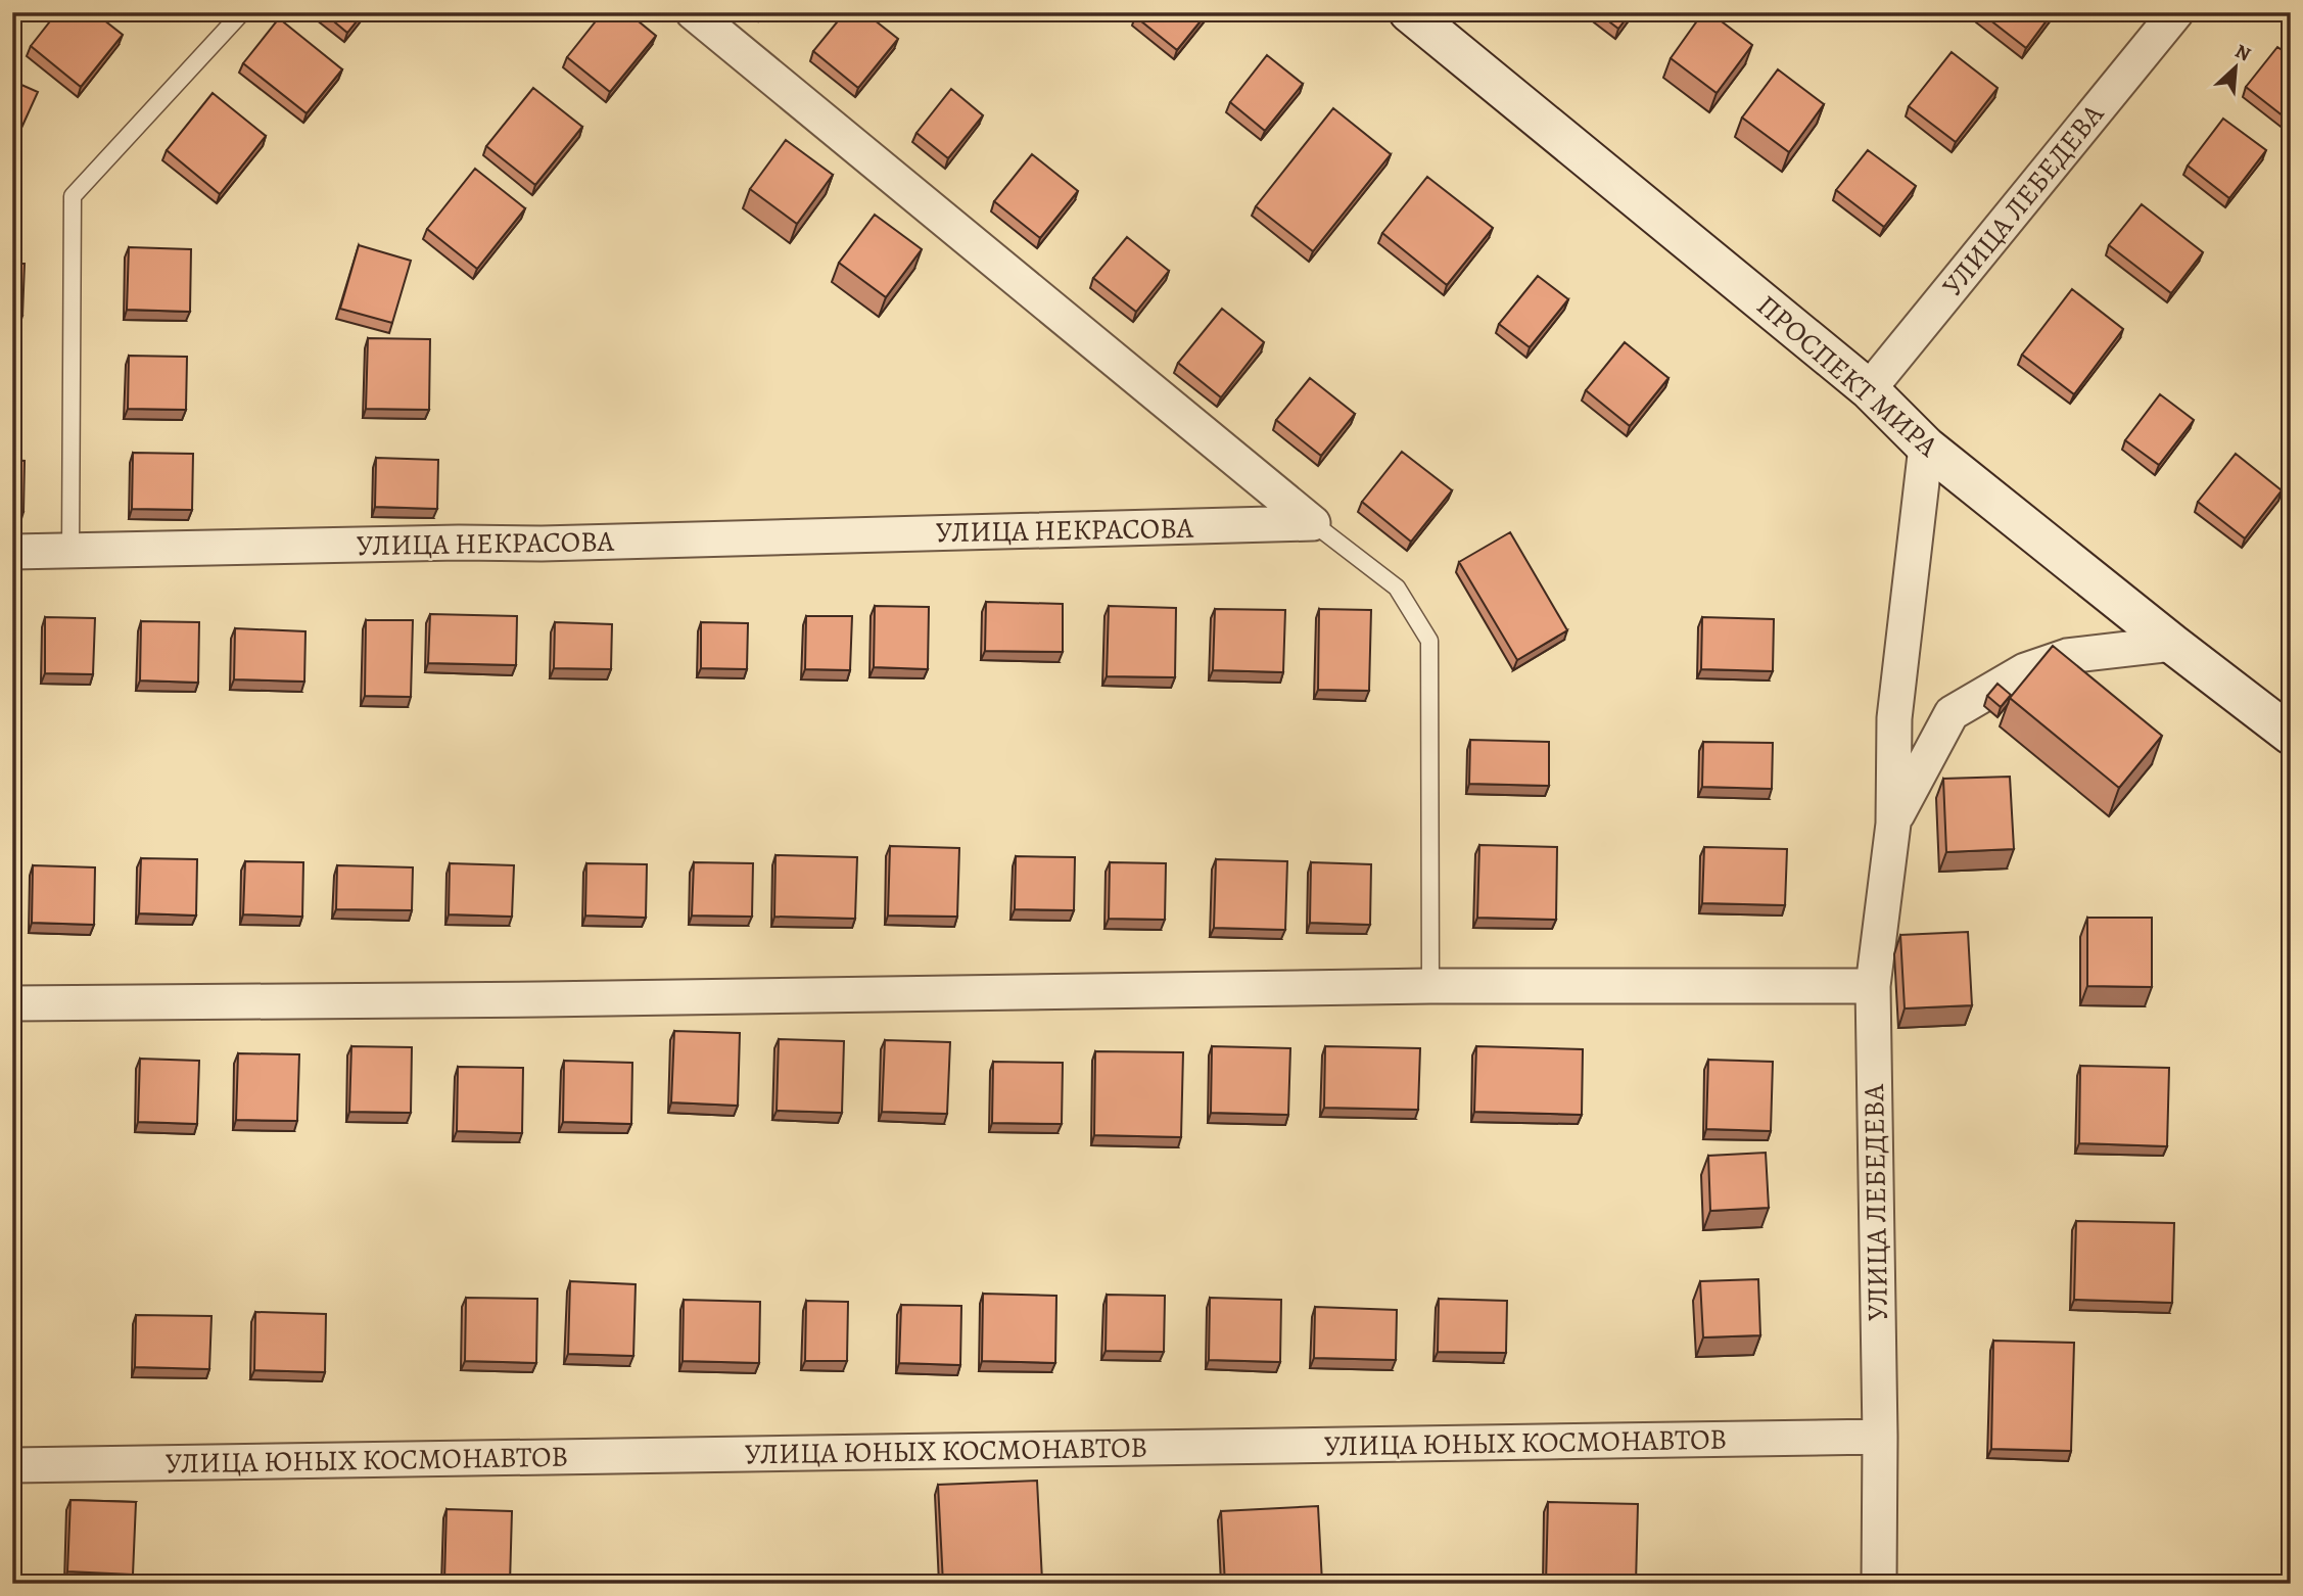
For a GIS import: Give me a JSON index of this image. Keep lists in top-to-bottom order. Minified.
{"streets":{"main road":["ПРОСПЕКТ МИРА"],"street":["УЛИЦА ЛЕБЕДЕВА","УЛИЦА НЕКРАСОВА","УЛИЦА ЮНЫХ КОСМОНАВТОВ"]},"crossings":[["УЛИЦА ЛЕБЕДЕВА","ПРОСПЕКТ МИРА"],["УЛИЦА ЛЕБЕДЕВА","УЛИЦА ЮНЫХ КОСМОНАВТОВ"]],"north":"top right"}
